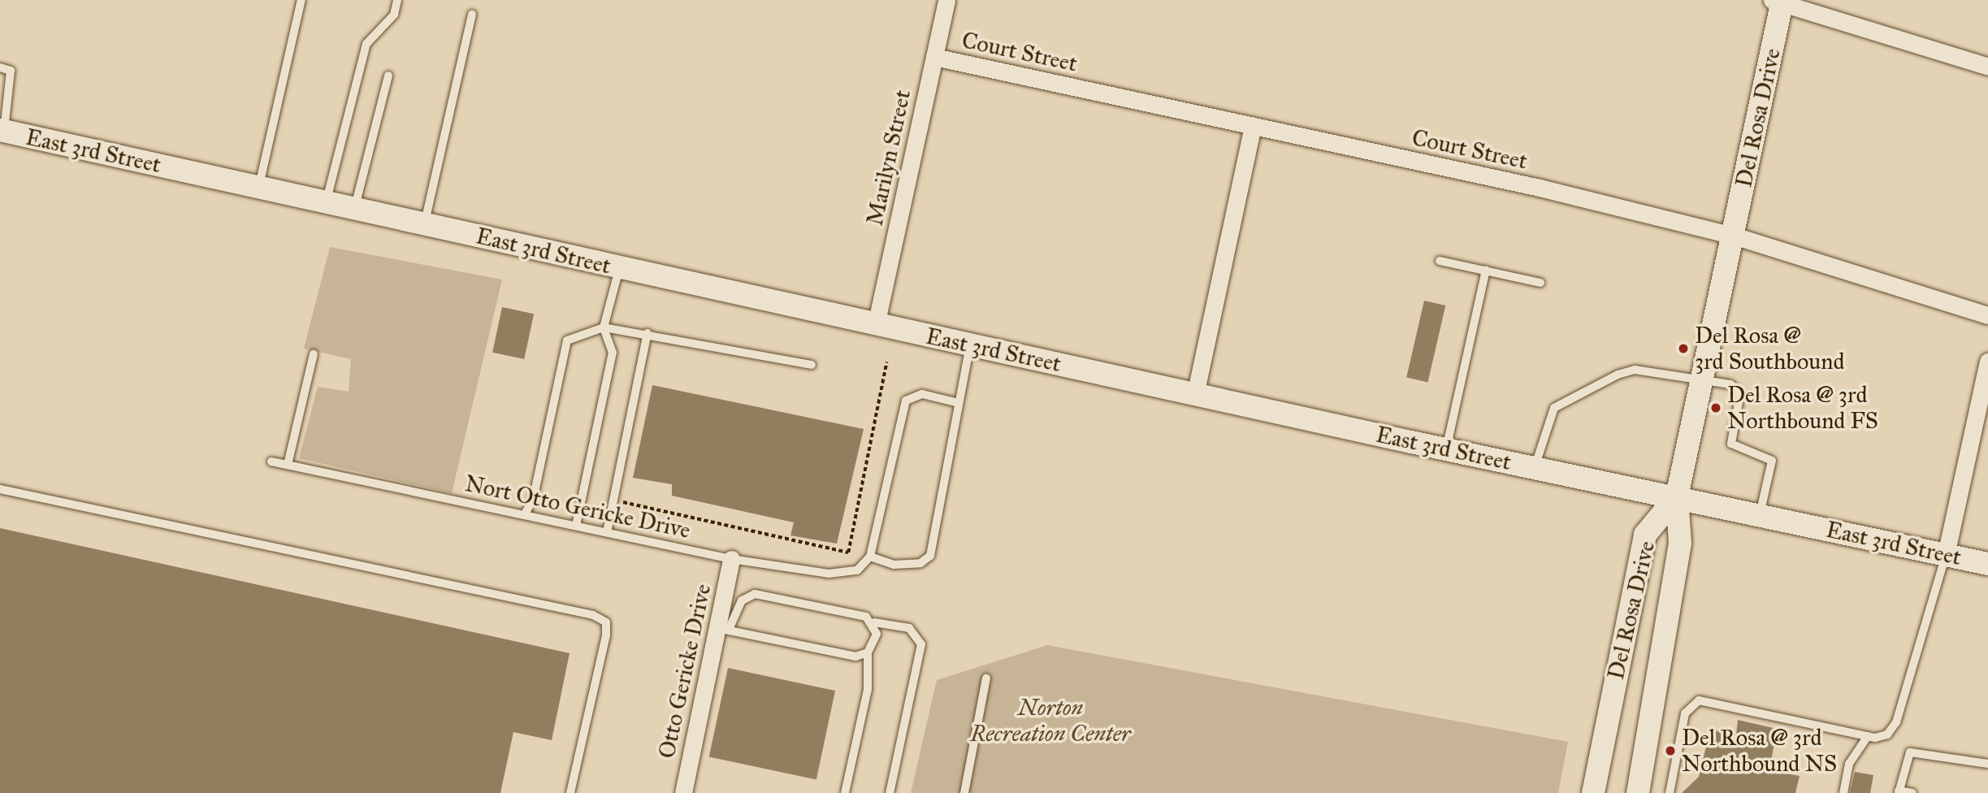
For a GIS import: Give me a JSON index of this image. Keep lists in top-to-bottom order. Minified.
{"streets":{"main road":["Del Rosa Drive","East 3rd Street"],"street":["Court Street","Marilyn Street","Otto Gericke Drive"],"lane":["Nort Otto Gericke Drive"]},"crossings":[["Court Street","Del Rosa Drive"],["Court Street","Marilyn Street"],["Del Rosa Drive","East 3rd Street"],["East 3rd Street","Marilyn Street"],["Nort Otto Gericke Drive","Otto Gericke Drive"]],"parks":["Norton Recreation Center"],"places":["Del Rosa @ 3rd Southbound","Del Rosa @ 3rd Northbound FS","Del Rosa @ 3rd Northbound NS"]}
